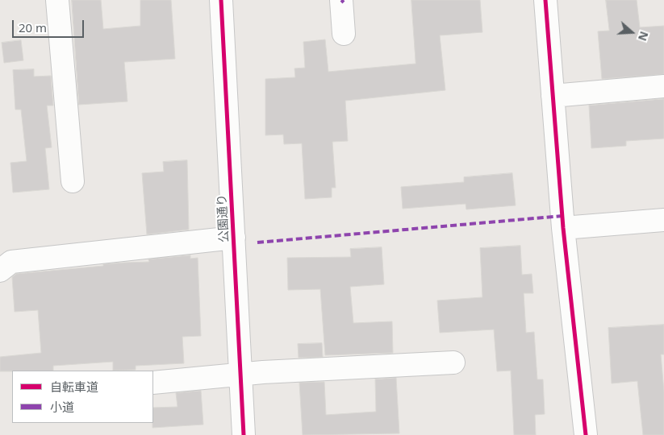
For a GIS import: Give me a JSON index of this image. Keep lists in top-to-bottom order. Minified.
{"streets":{"street":["公園通り"]},"legend":["自転車道","小道"],"scale_bar":"20 m","north":"right"}
